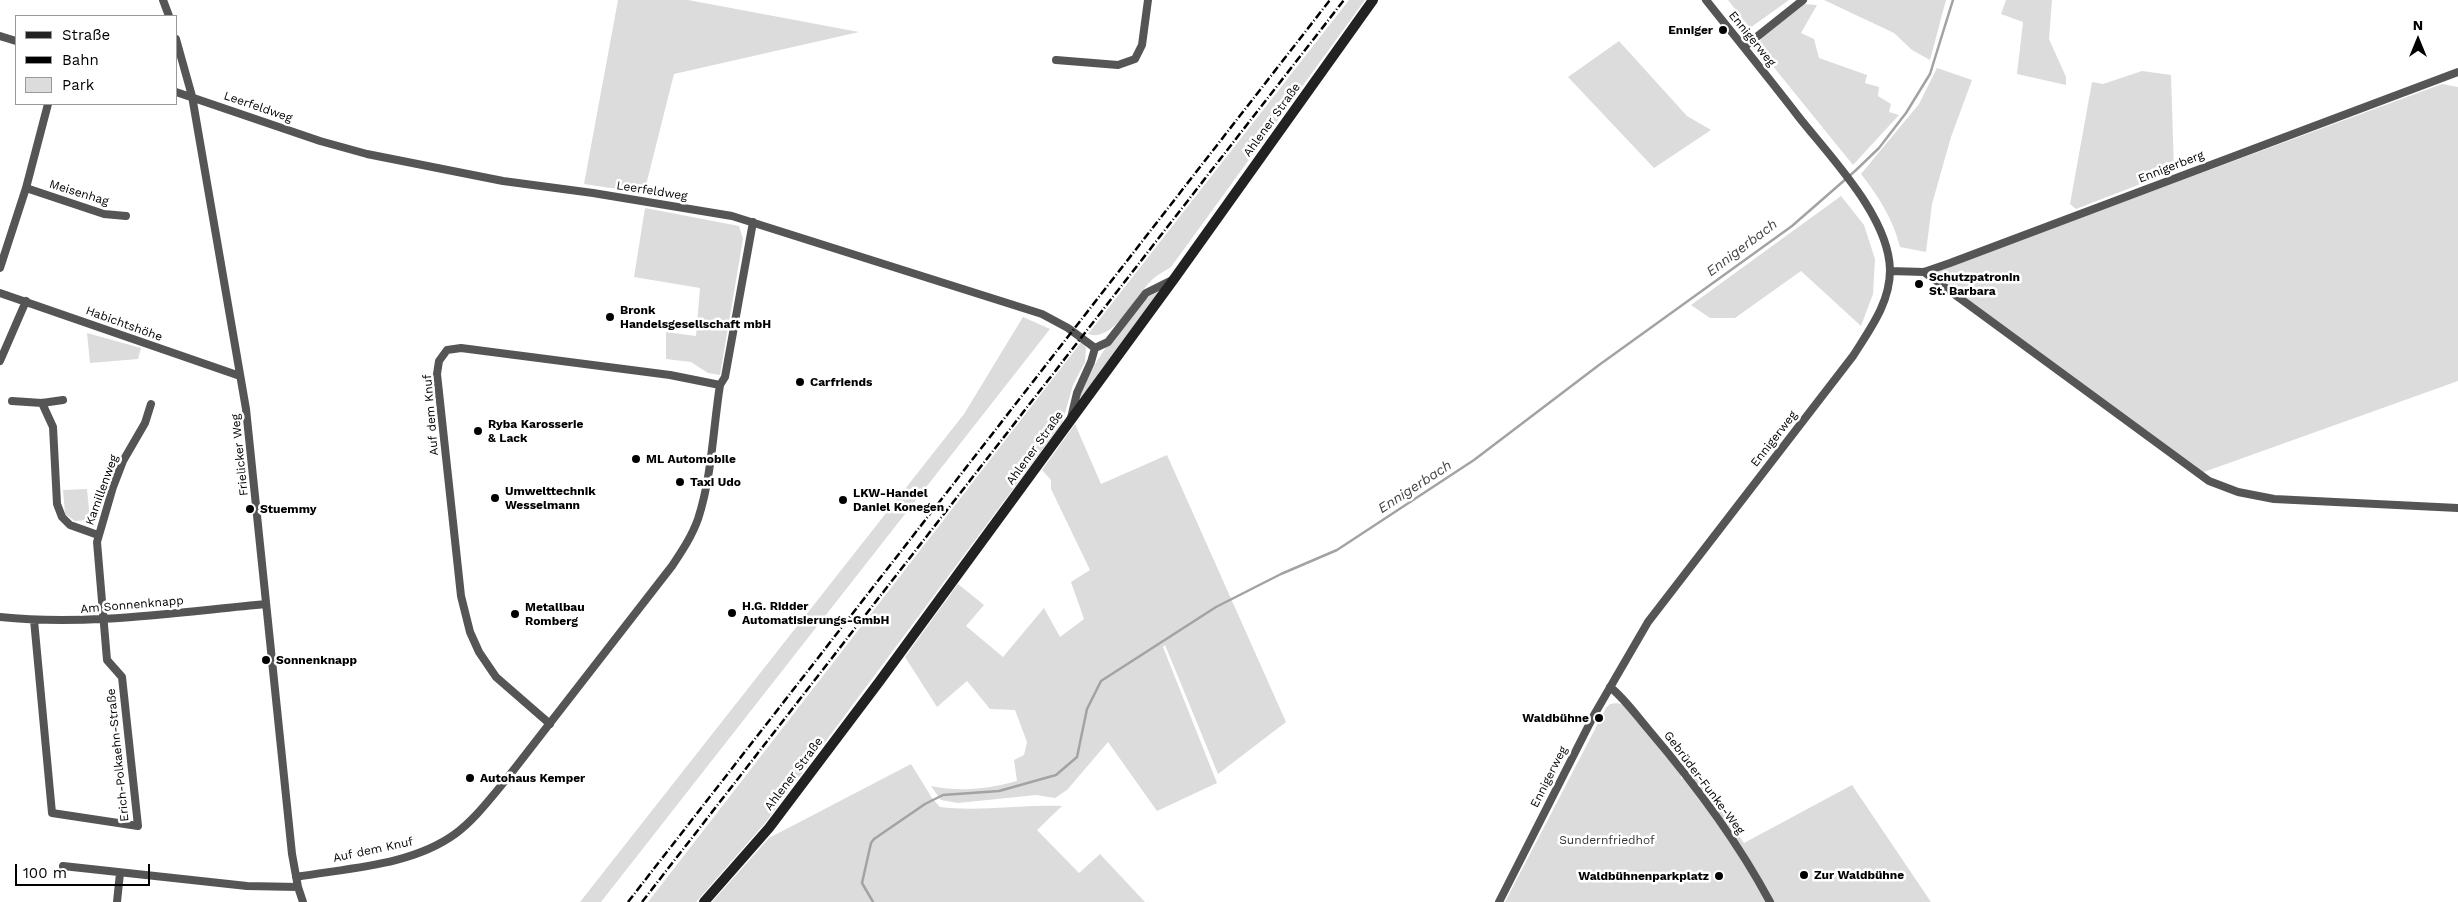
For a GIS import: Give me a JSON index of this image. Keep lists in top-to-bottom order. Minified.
{"streets":{"main road":["Ahlener Straße"],"street":["Ennigerweg","Leerfeldweg","Ennigerberg","Meisenhag","Habichtshöhe","Auf dem Knuf","Frielicker Weg","Kamillenweg","Am Sonnenknapp","Erich-Polkaehn-Straße","Gebrüder-Funke-Weg"]},"crossings":[["Ennigerweg","Ennigerberg"],["Ennigerweg","Gebrüder-Funke-Weg"],["Leerfeldweg","Auf dem Knuf"],["Leerfeldweg","Frielicker Weg"],["Habichtshöhe","Frielicker Weg"],["Auf dem Knuf","Frielicker Weg"],["Frielicker Weg","Am Sonnenknapp"],["Kamillenweg","Am Sonnenknapp"],["Kamillenweg","Erich-Polkaehn-Straße"],["Am Sonnenknapp","Erich-Polkaehn-Straße"]],"water":["Ennigerbach"],"parks":["Sundernfriedhof"],"places":["Enniger","Schutzpatronin St. Barbara","Bronk Handelsgesellschaft mbH","Carfriends","Ryba Karosserie & Lack","ML Automobile","Taxi Udo","Umwelttechnik Wesselmann","LKW-Handel Daniel Konegen","Stuemmy","H.G. Ridder Automatisierungs-GmbH","Metallbau Romberg","Sonnenknapp","Waldbühne","Autohaus Kemper","Zur Waldbühne","Waldbühnenparkplatz"],"legend":["Straße","Bahn","Park"],"scale_bar":"100 m","north":"top"}
